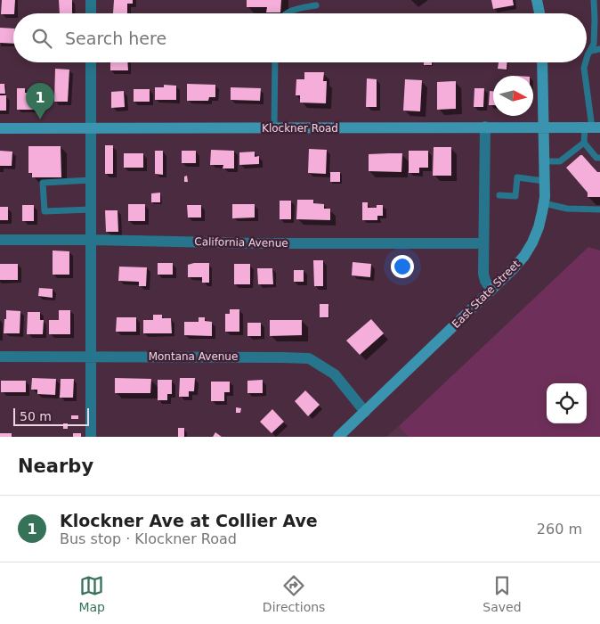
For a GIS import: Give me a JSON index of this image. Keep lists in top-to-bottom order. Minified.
{"streets":{"main road":["Klockner Road","East State Street"],"street":["California Avenue","Montana Avenue"]},"crossings":[["Klockner Road","East State Street"],["East State Street","Montana Avenue"]],"scale_bar":"50 m","north":"right","page":{"search":"Search here","pins":"1","scale":"50 m","heading":"Nearby","list":[{"mark":"1","name":"Klockner Ave at Collier Ave","note":"Bus stop · Klockner Road","value":"260 m"}],"nav":["Map","Directions","Saved"]}}
